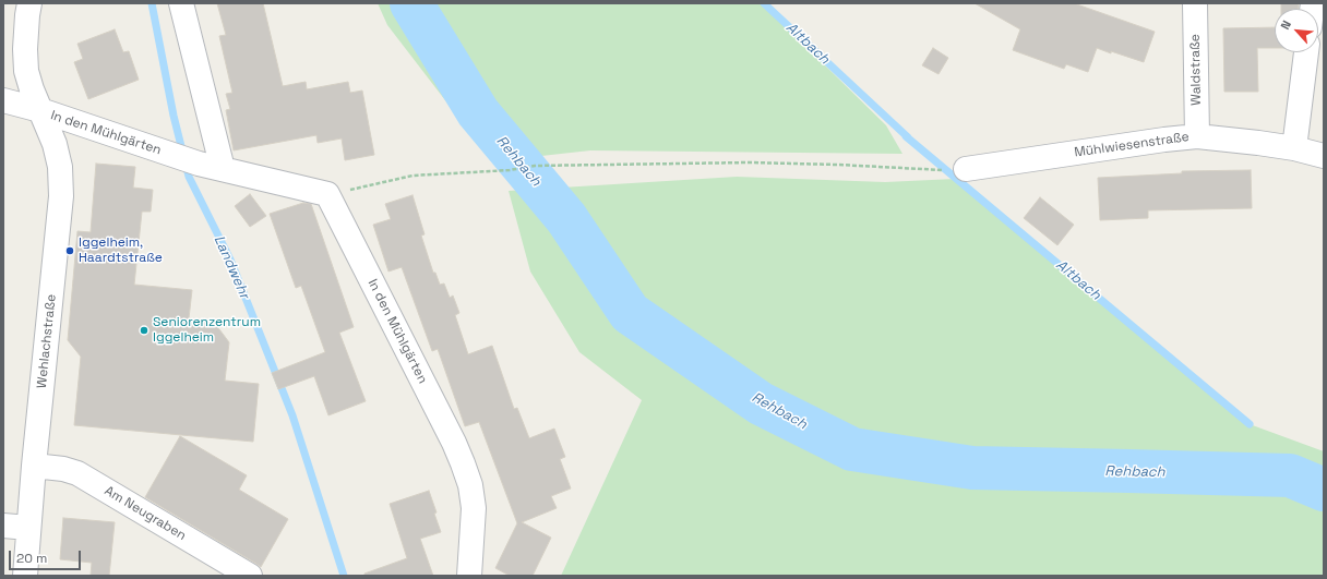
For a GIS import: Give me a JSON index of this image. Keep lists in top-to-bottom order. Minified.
{"streets":{"street":["Waldstraße","In den Mühlgärten","Mühlwiesenstraße","Wehlachstraße","Am Neugraben"]},"crossings":[["Waldstraße","Mühlwiesenstraße"],["In den Mühlgärten","Wehlachstraße"],["Wehlachstraße","Am Neugraben"]],"water":["Altbach","Rehbach","Landwehr"],"places":["Iggelheim, Haardtstraße","Seniorenzentrum Iggelheim"],"scale_bar":"20 m","north":"top left"}
